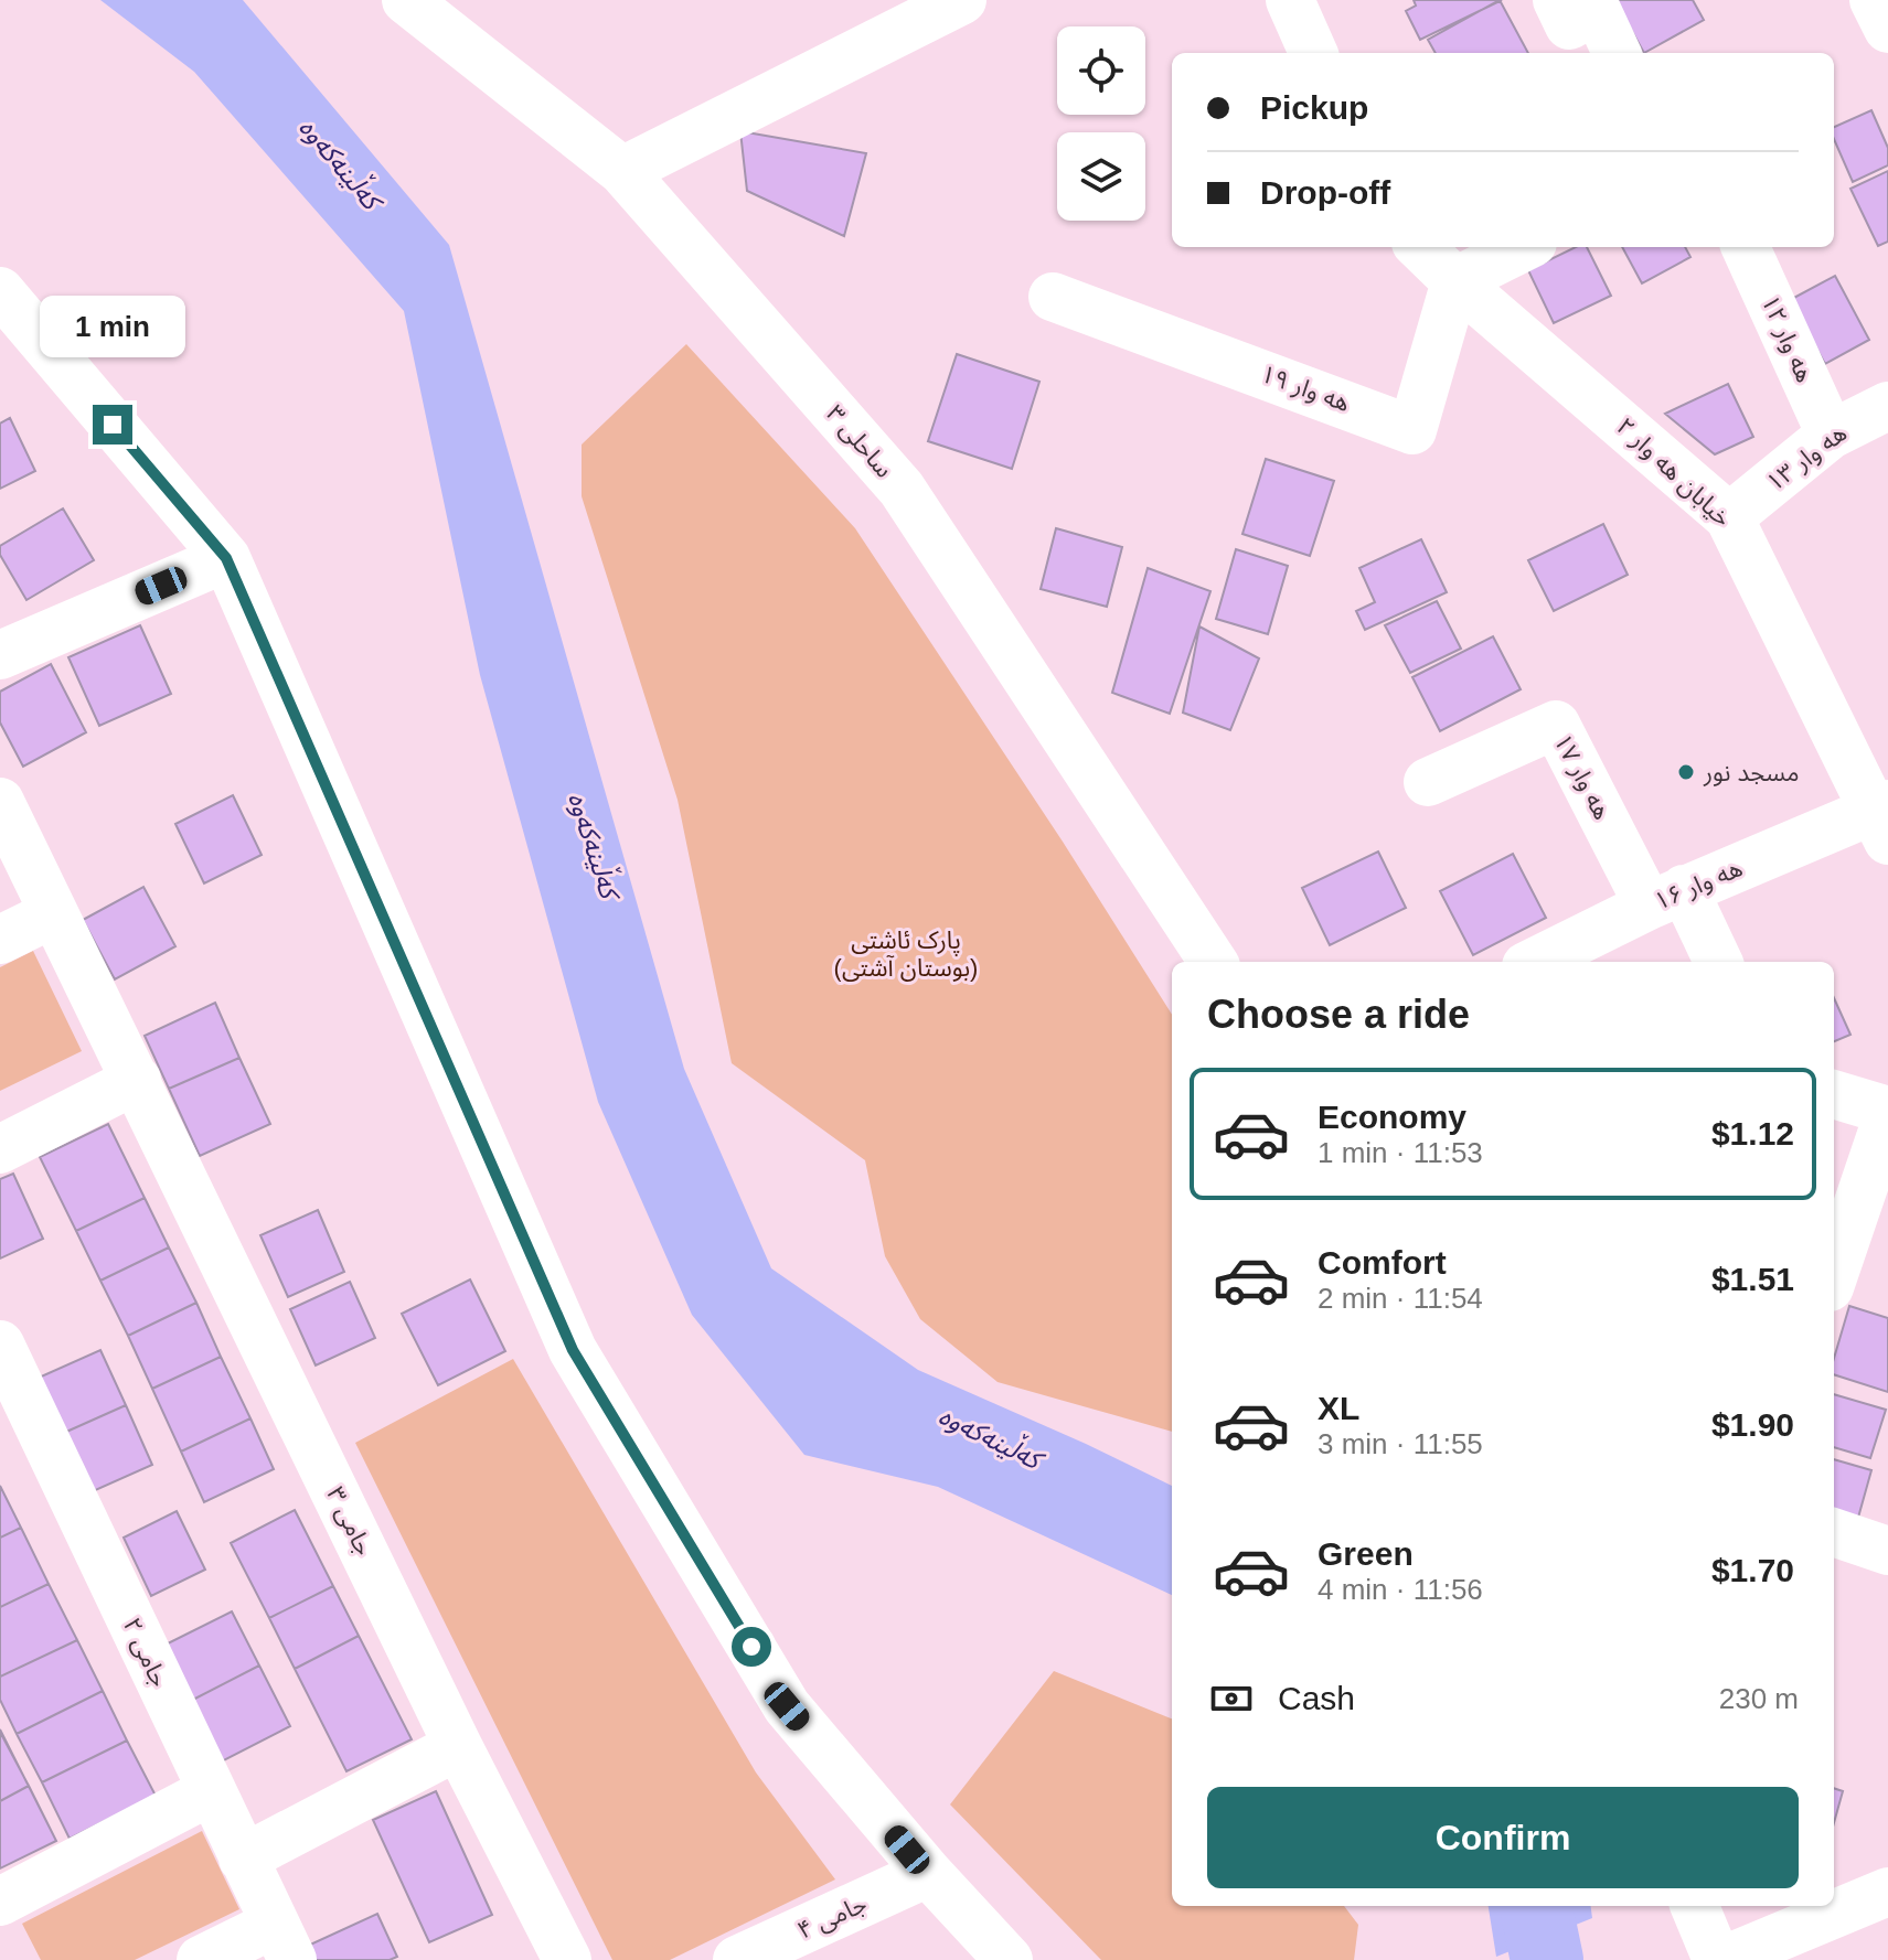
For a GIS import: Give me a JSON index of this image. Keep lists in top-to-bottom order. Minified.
{"streets":{"street":["هه وار ۱۲","هه وار ۱۹","ساحلی ۳","هه وار ۱۳","خیابان هه وار ۲","هه وار ۱۷","هه وار ۱۶","جامی ۳","جامی ۲","جامی ۴"]},"crossings":[["هه وار ۱۲","هه وار ۱۳"],["هه وار ۱۹","خیابان هه وار ۲"],["هه وار ۱۳","خیابان هه وار ۲"],["خیابان هه وار ۲","هه وار ۱۶"],["هه وار ۱۷","هه وار ۱۶"]],"water":["کەڵینەکەوە"],"parks":["پارک ئاشتی (بوستان آشتی)"],"places":["مسجد نور"],"page":{"banner":["Pickup","Drop-off"],"bubble":"1 min","heading":"Choose a ride","list":[{"name":"Economy","note":"1 min · 11:53","value":"$1.12"},{"name":"Comfort","note":"2 min · 11:54","value":"$1.51"},{"name":"XL","note":"3 min · 11:55","value":"$1.90"},{"name":"Green","note":"4 min · 11:56","value":"$1.70"}],"pay":["Cash","230 m"],"buttons":"Confirm"}}
